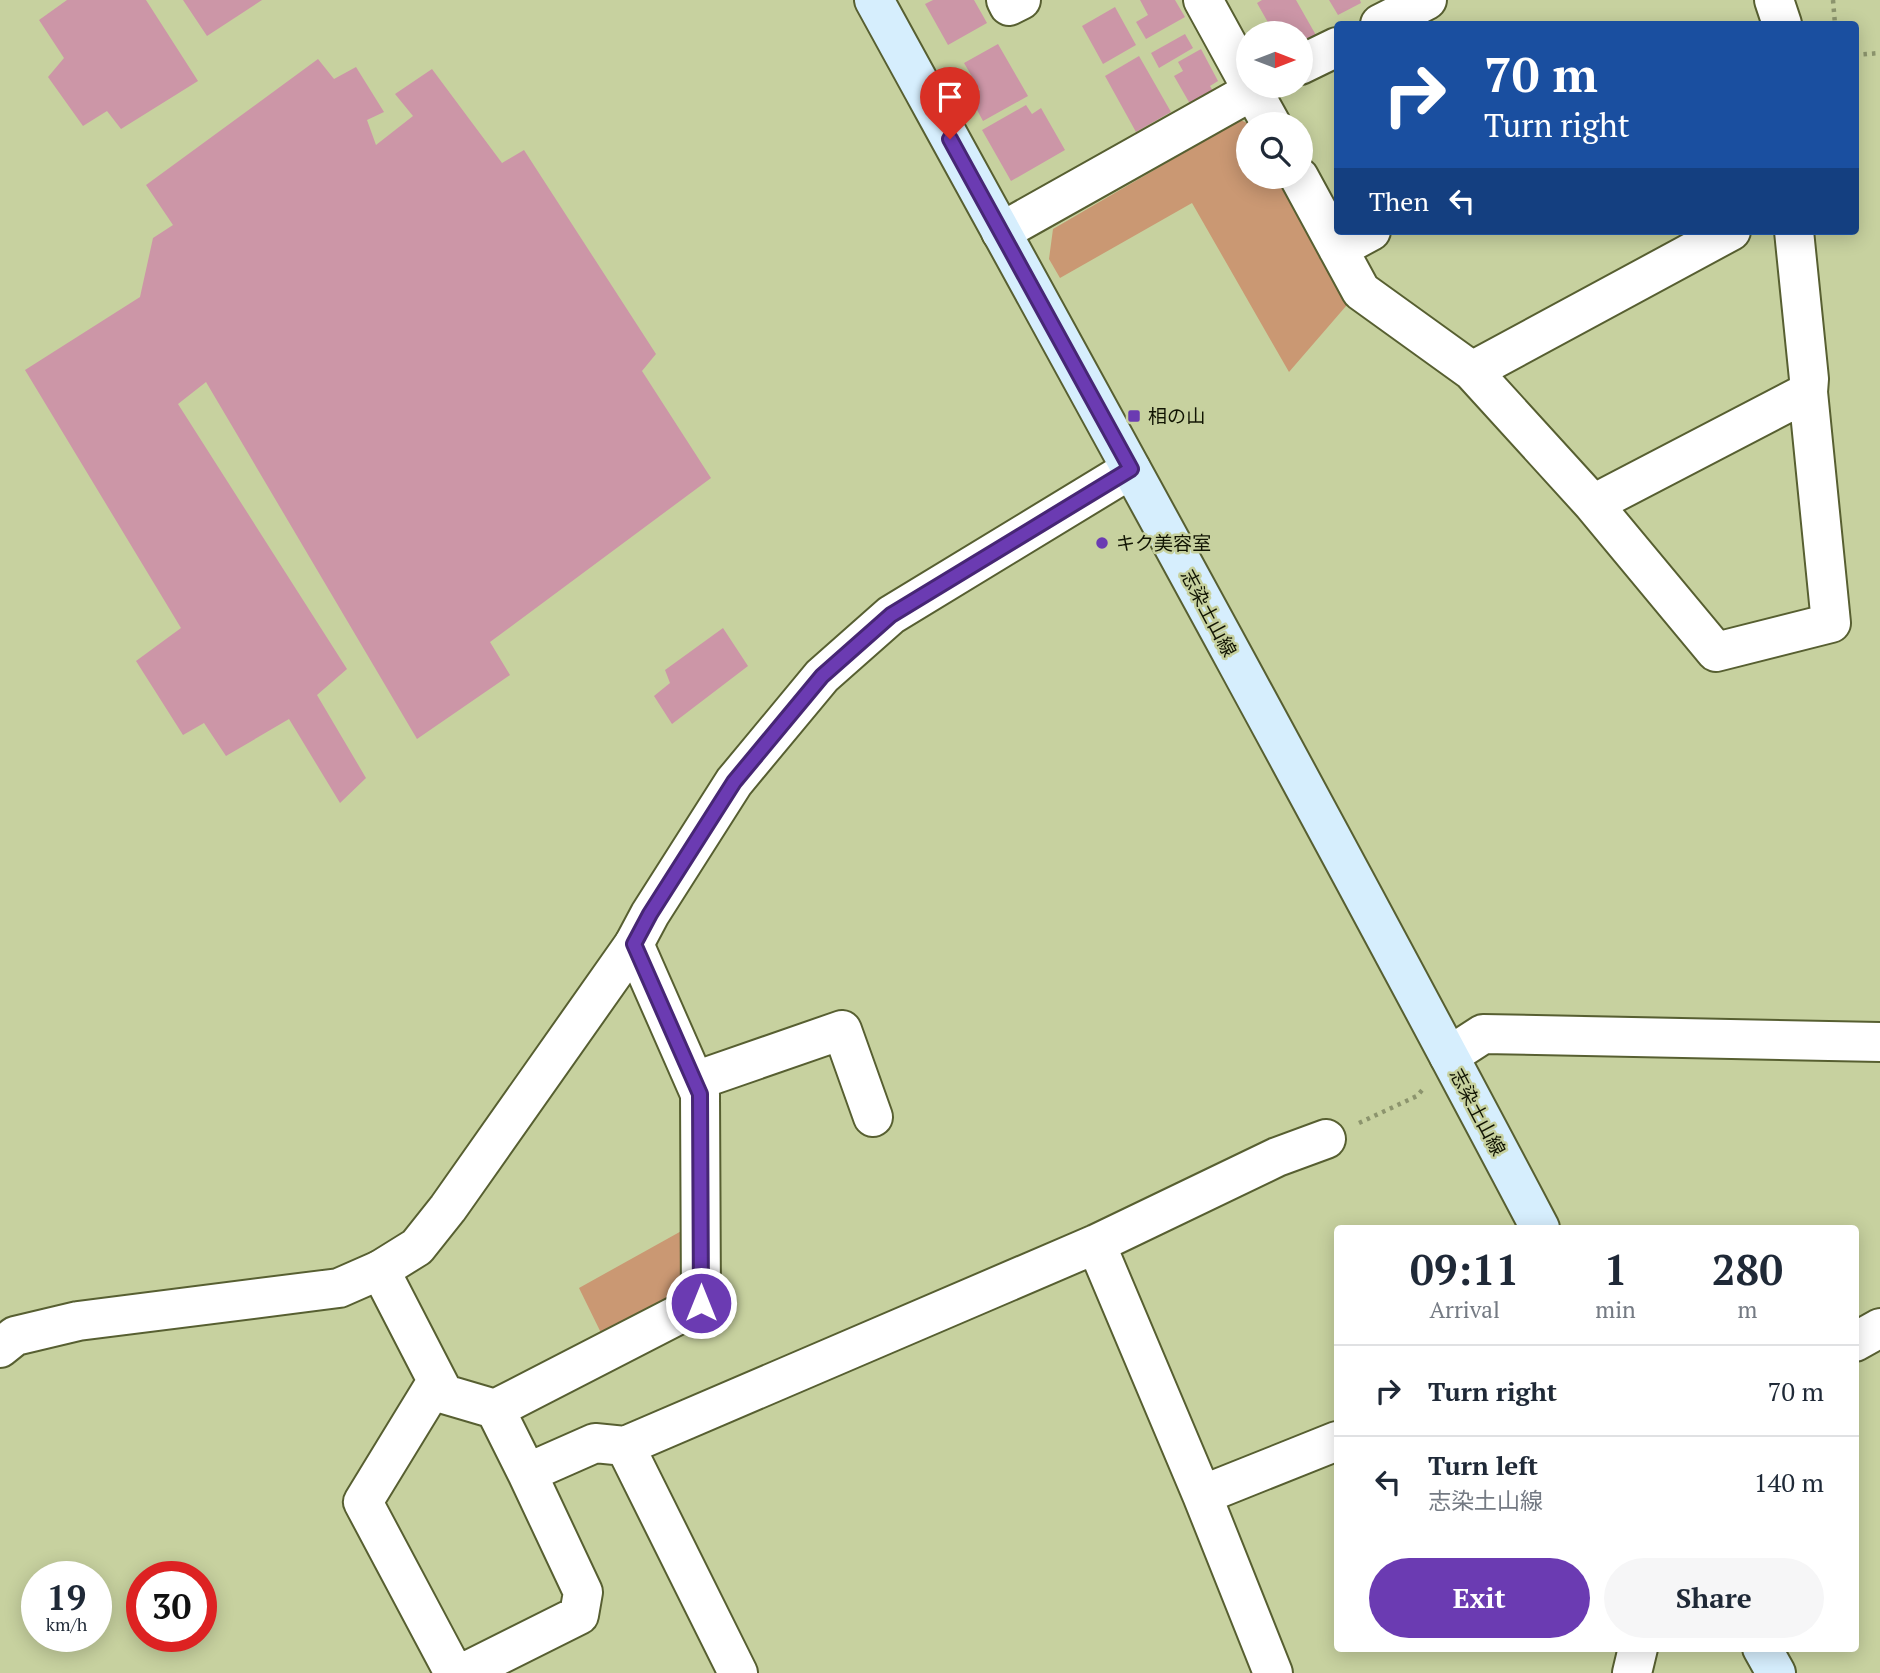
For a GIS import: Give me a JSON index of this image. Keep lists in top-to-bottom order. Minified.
{"streets":{"main road":["志染土山線"]},"places":{"transit":["相の山"],"other":["キク美容室"]},"north":"right","page":{"turn":["70 m","Turn right"],"then":"Then","eta":["09:11","Arrival","1","min","280","m"],"list":[{"name":"Turn right","value":"70 m"},{"name":"Turn left","note":"志染土山線","value":"140 m"}],"buttons":["Exit","Share"],"speed":"19 km/h","limit":"30"}}
